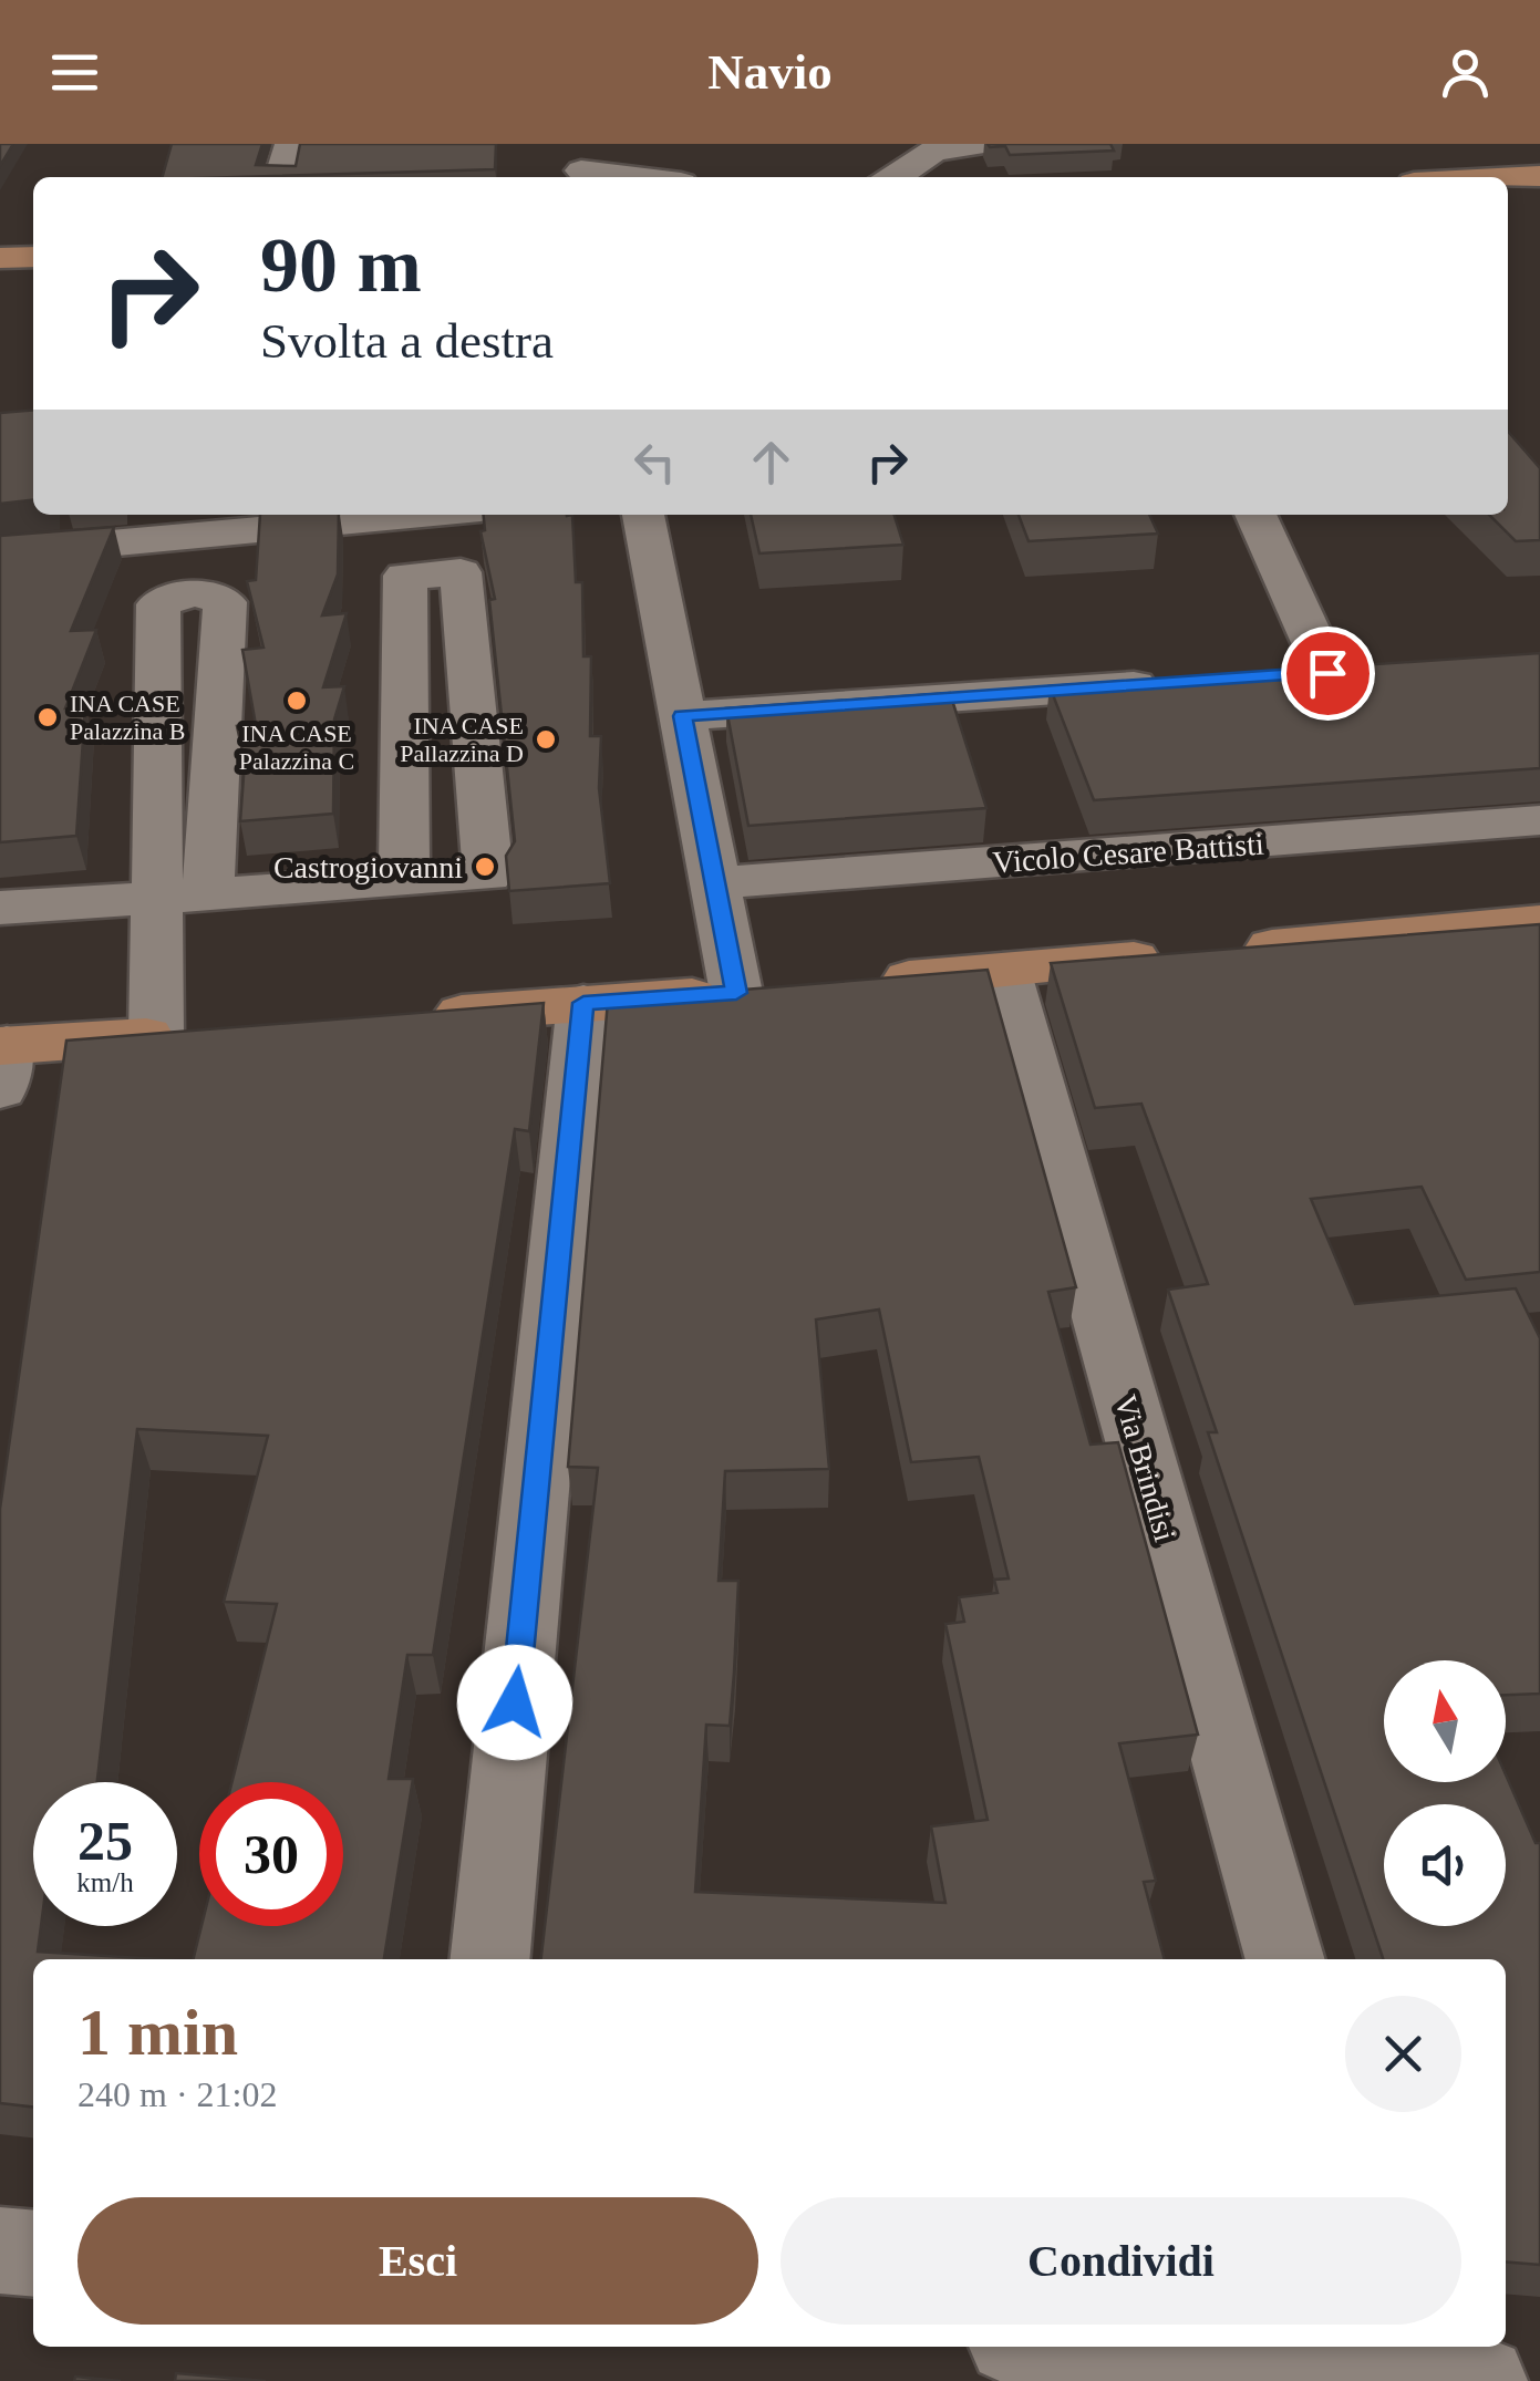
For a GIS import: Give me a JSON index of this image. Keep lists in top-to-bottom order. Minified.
{"streets":{"street":["Vicolo Cesare Battisti","Via Brindisi"]},"places":["INA CASE Palazzina C","INA CASE Palazzina B","INA CASE Pallazzina D","Castrogiovanni"],"north":"top","page":{"header":"Navio","turn":["90 m","Svolta a destra"],"speed":"25 km/h","limit":"30","heading":["1 min","240 m · 21:02"],"buttons":["Esci","Condividi"]}}
